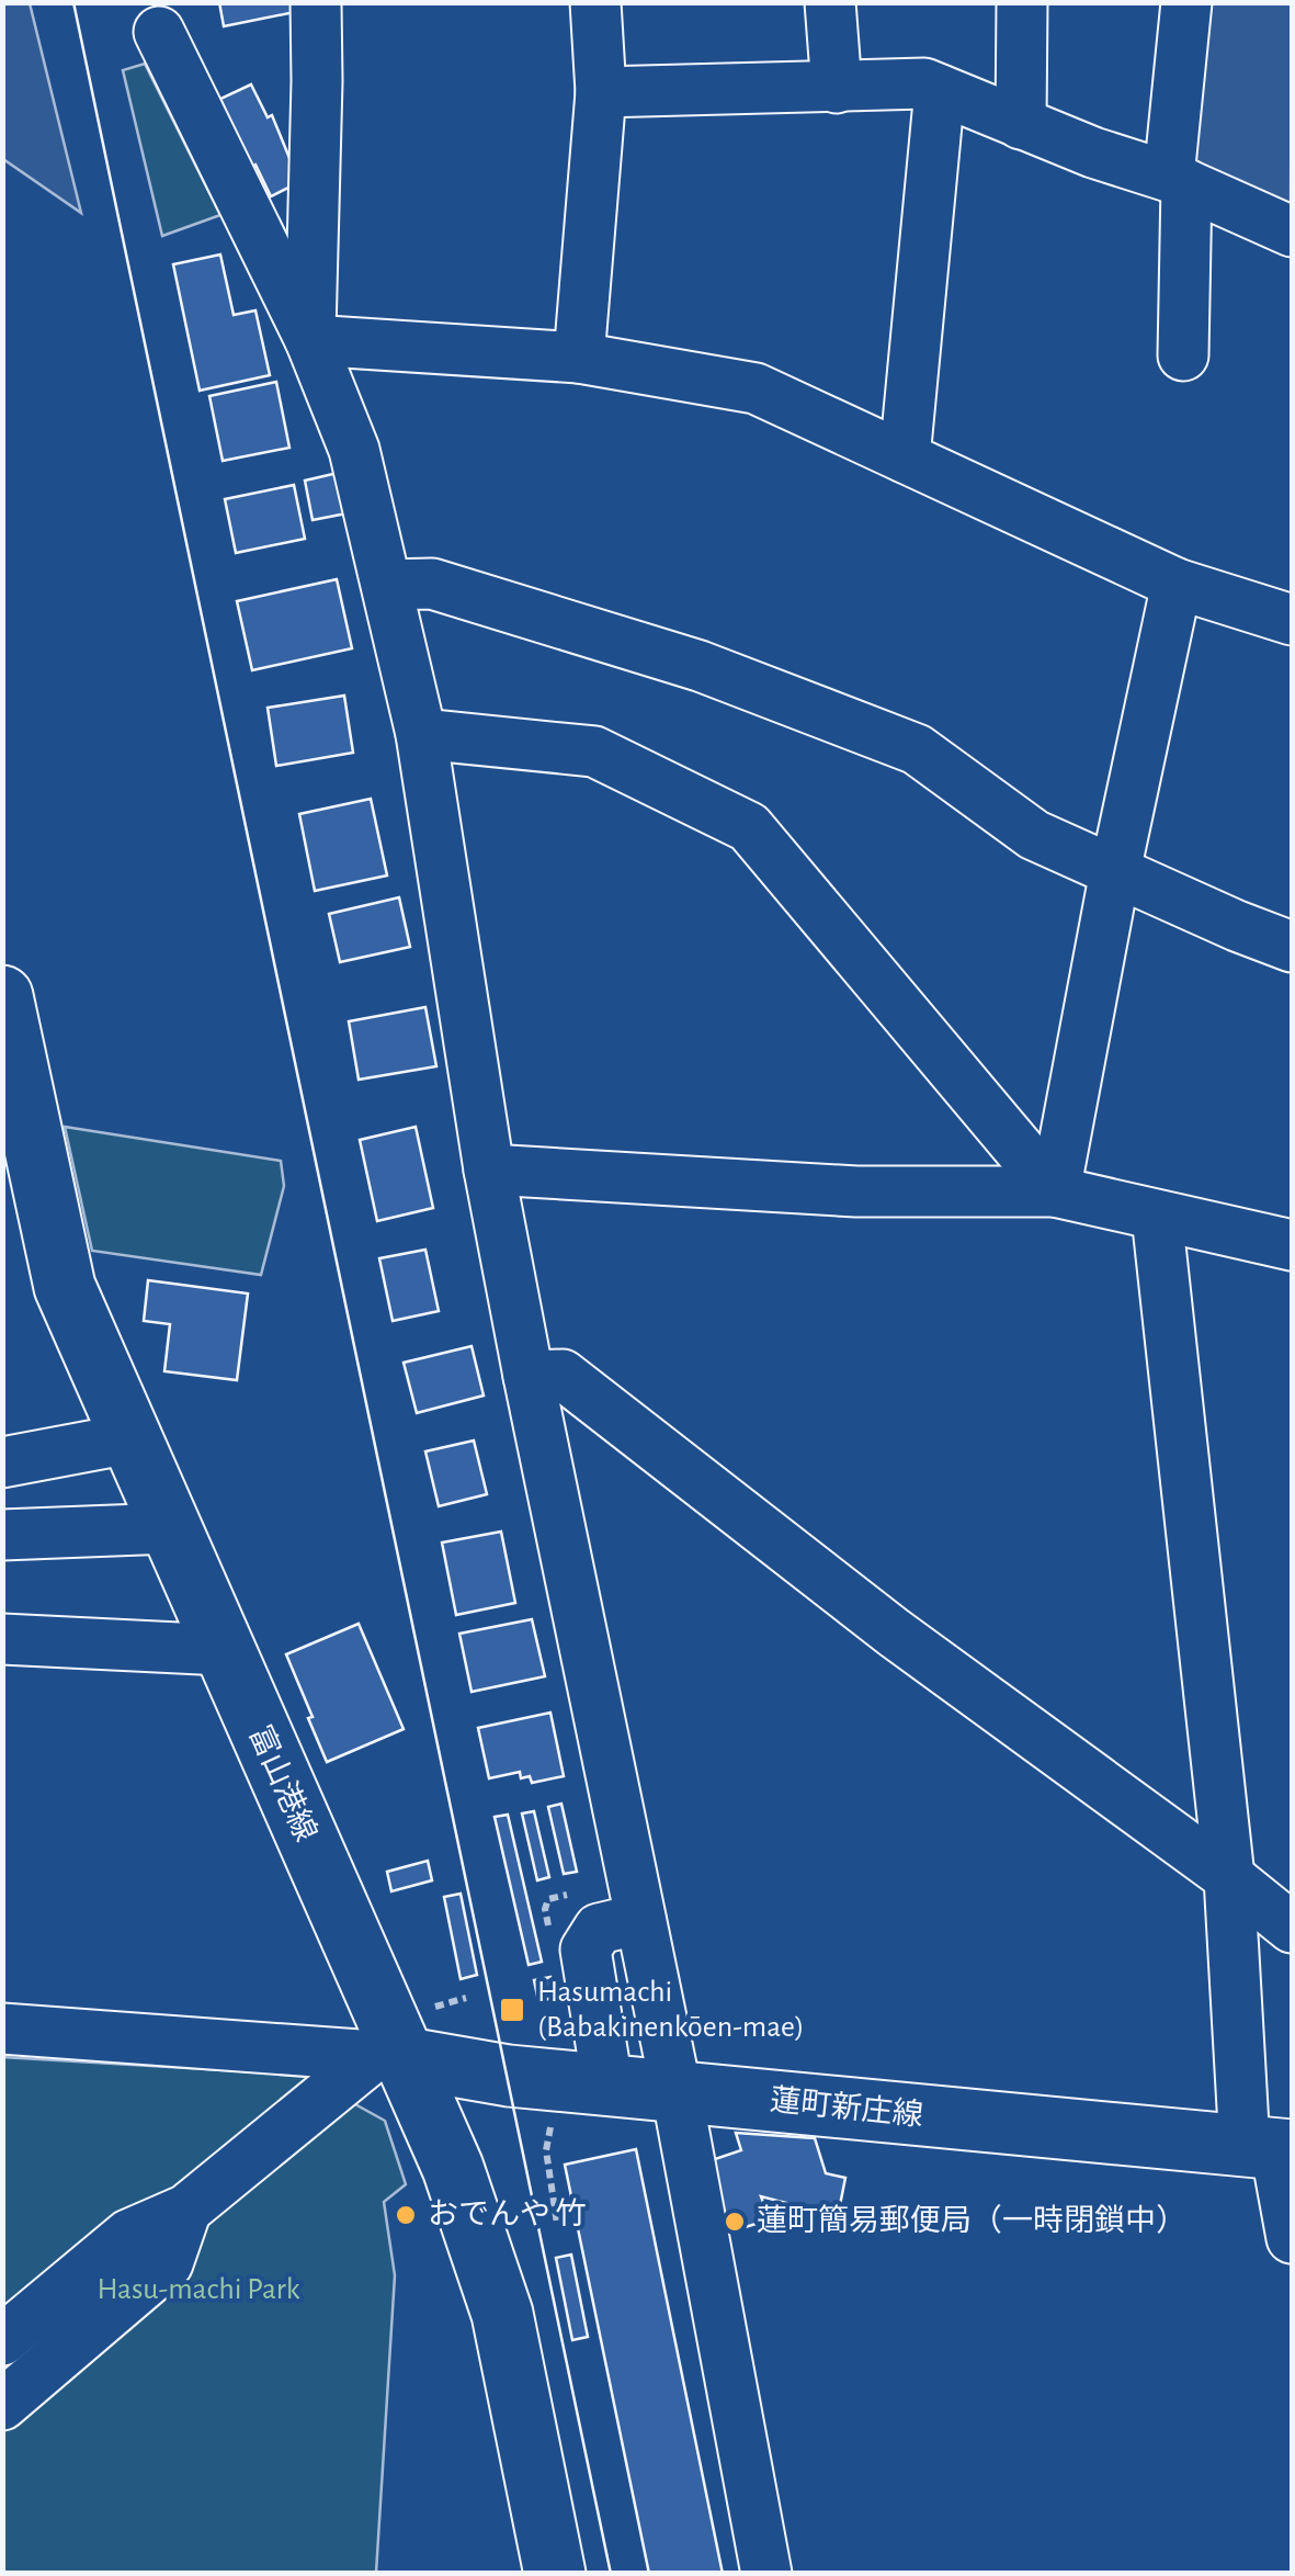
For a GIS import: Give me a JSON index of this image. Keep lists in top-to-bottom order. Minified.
{"streets":{"main road":["富山港線","蓮町新庄線"]},"crossings":[["富山港線","蓮町新庄線"]],"parks":["Hasu-machi Park"],"places":{"transit":["Hasumachi (Babakinenkōen-mae)"],"other":["おでんや 竹","蓮町簡易郵便局（一時閉鎖中）"]}}
